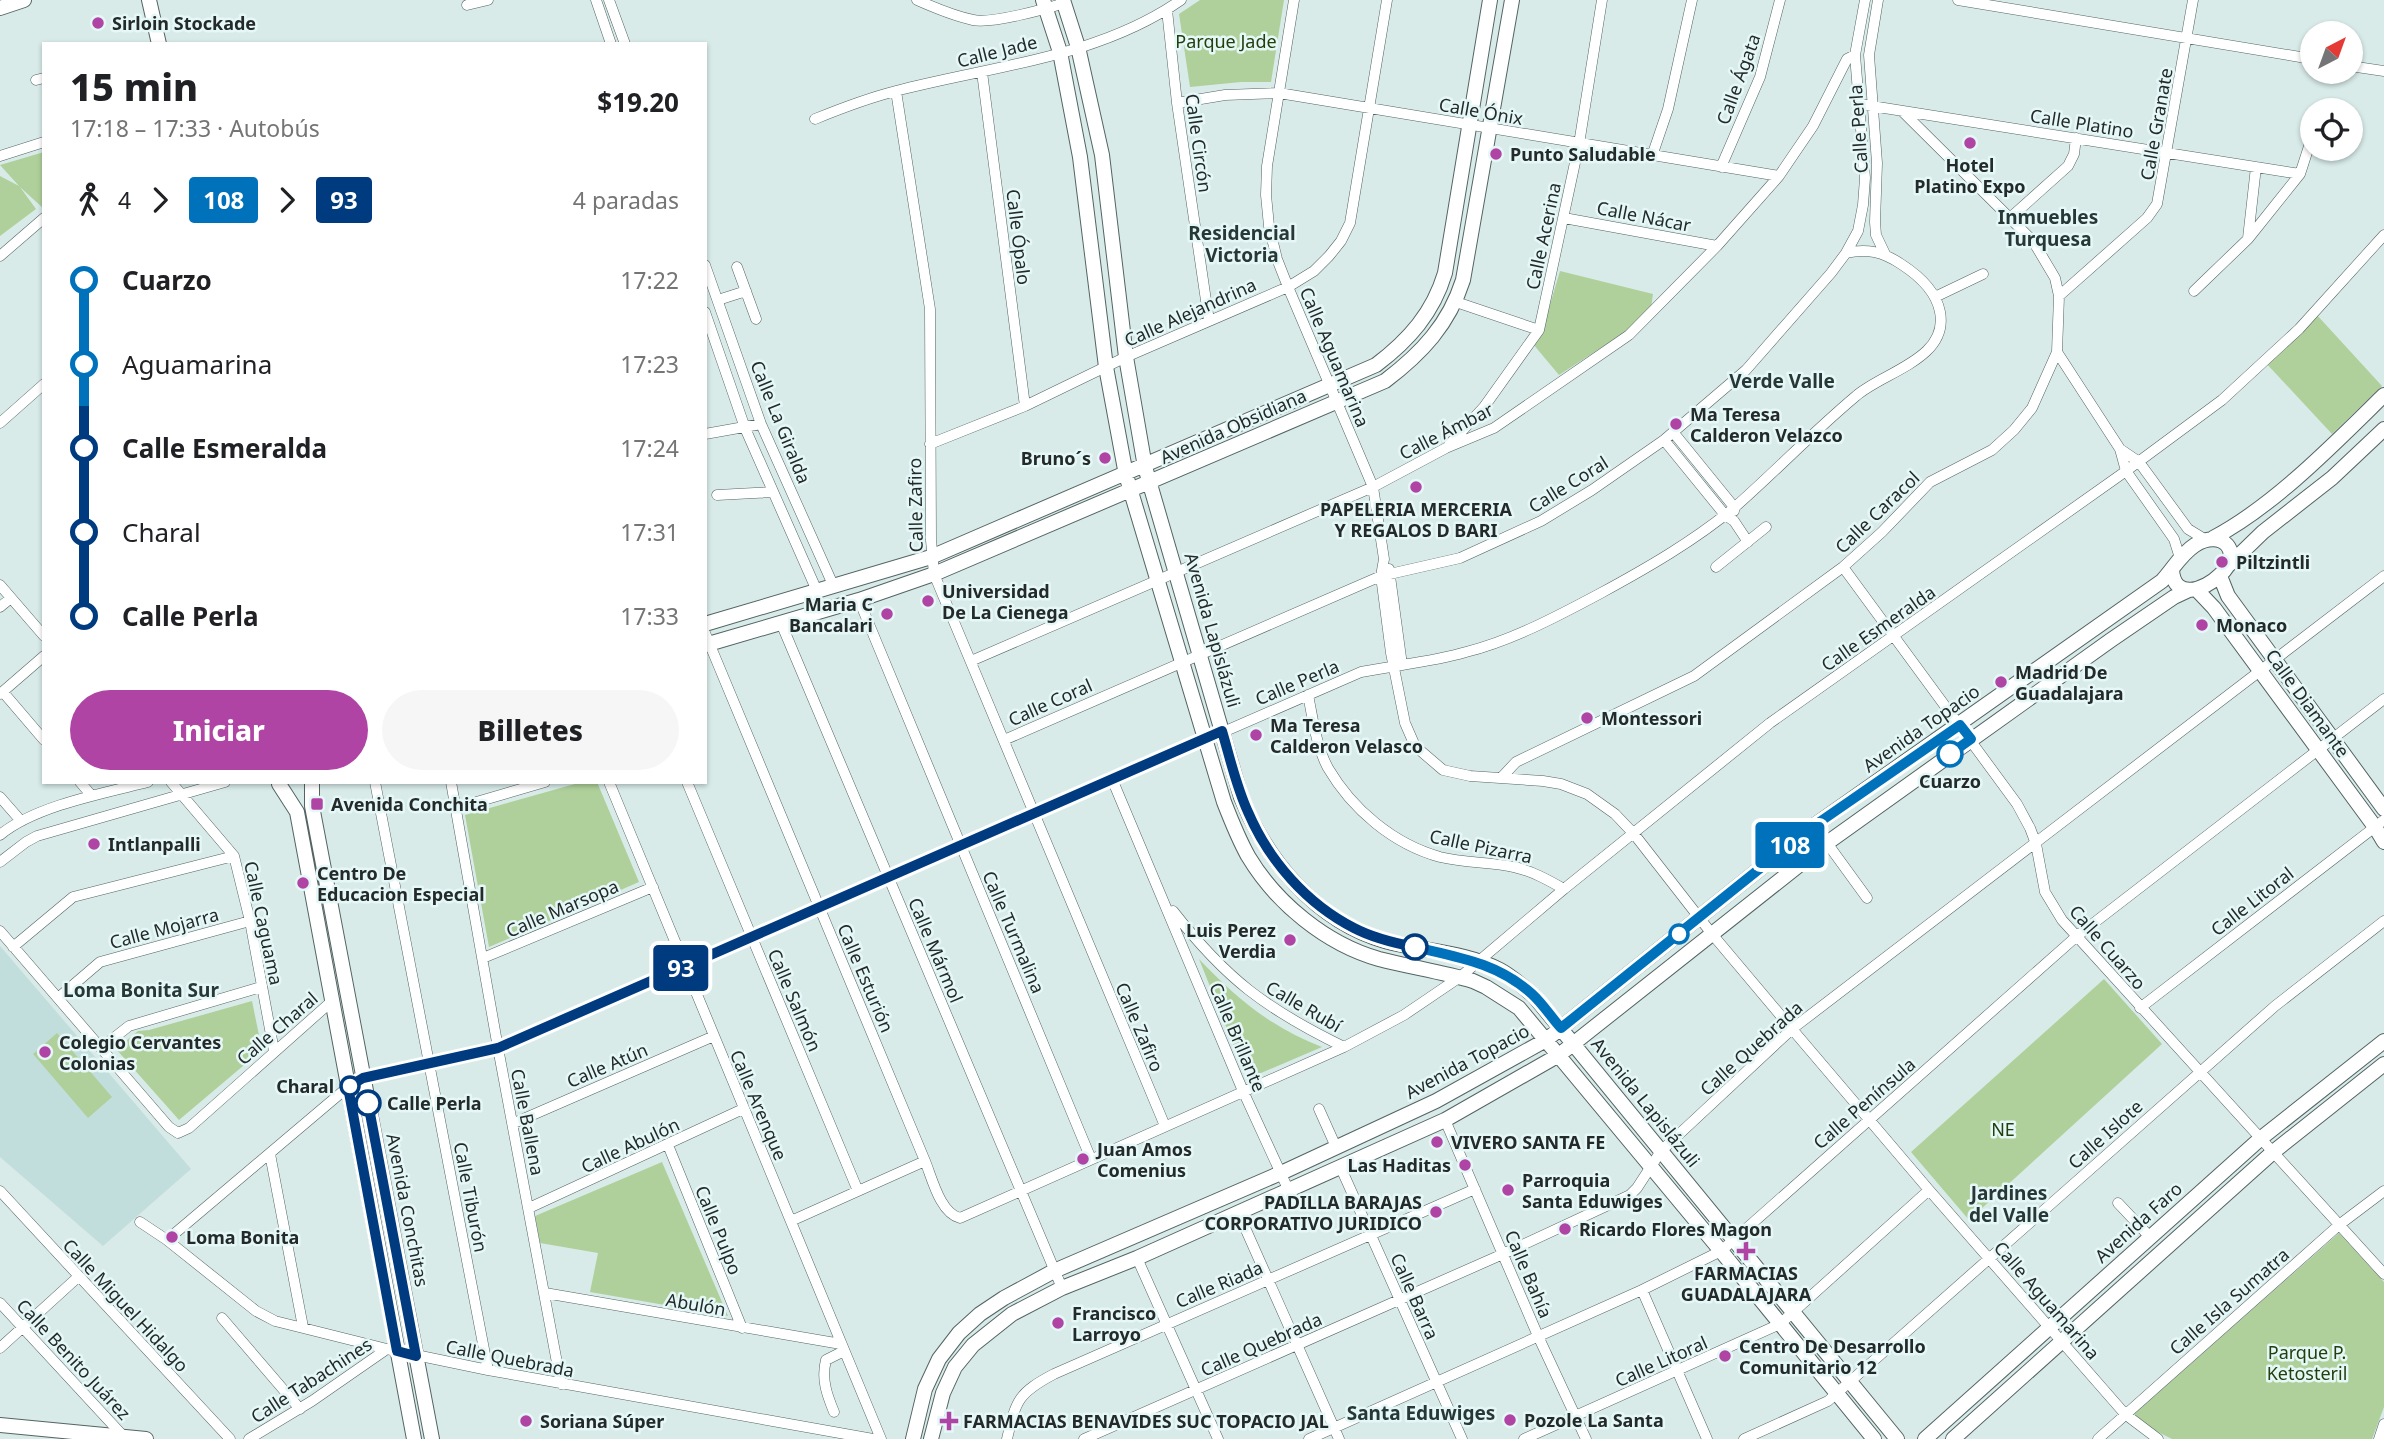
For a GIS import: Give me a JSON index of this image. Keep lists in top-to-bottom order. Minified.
{"streets":{"street":["Calle Jade","Calle Ágata","Calle Ónix","Calle Platino","Calle Granate","Calle Perla","Calle Circón","Calle Nácar","Calle Acerina","Calle Ópalo","Calle Alejandrina","Calle Aguamarina","Calle La Giralda","Avenida Obsidiana","Calle Ámbar","Calle Coral","Calle Zafiro","Calle Caracol","Calle Esmeralda","Avenida Lapislázuli","Calle Diamante","Avenida Topacio","Calle Pizarra","Calle Litoral","Calle Marsopa","Calle Caguama","Calle Mojarra","Calle Turmalina","Calle Cuarzo","Calle Mármol","Calle Esturión","Calle Salmón","Calle Rubí","Calle Charal","Calle Brillante","Calle Quebrada","Calle Atún","Calle Península","Calle Arenque","Calle Ballena","Calle Islote","Calle Abulón","Calle Tiburón","Avenida Conchitas","Avenida Faro","Calle Pulpo","Calle Bahía","Calle Riada","Calle Barra","Calle Isla Sumatra","Abulón","Calle Miguel Hidalgo","Calle Benito Juárez","Calle Tabachines"]},"crossings":[["Calle Jade","Calle Circón"],["Calle Jade","Calle Ópalo"],["Calle Jade","Calle Zafiro"],["Calle Jade","Avenida Lapislázuli"],["Calle Ágata","Calle Ónix"],["Calle Ónix","Calle Circón"],["Calle Ónix","Calle Acerina"],["Calle Ónix","Calle Alejandrina"],["Calle Ónix","Calle Aguamarina"],["Calle Ónix","Avenida Obsidiana"],["Calle Ónix","Calle Ámbar"],["Calle Platino","Calle Granate"],["Calle Platino","Calle Perla"],["Calle Platino","Calle Coral"],["Calle Platino","Calle Caracol"],["Calle Granate","Calle Caracol"],["Calle Perla","Calle Aguamarina"],["Calle Perla","Calle Zafiro"],["Calle Perla","Avenida Lapislázuli"],["Calle Perla","Calle Pizarra"],["Calle Perla","Calle Turmalina"],["Calle Perla","Calle Mármol"],["Calle Perla","Calle Esturión"],["Calle Perla","Calle Salmón"],["Calle Perla","Calle Brillante"],["Calle Perla","Calle Quebrada"],["Calle Perla","Calle Arenque"],["Calle Perla","Calle Ballena"],["Calle Perla","Calle Tiburón"],["Calle Perla","Avenida Conchitas"],["Calle Circón","Calle Alejandrina"],["Calle Nácar","Calle Acerina"],["Calle Nácar","Calle Ámbar"],["Calle Acerina","Calle Ámbar"],["Calle Ópalo","Calle Alejandrina"],["Calle Alejandrina","Calle Aguamarina"],["Calle Alejandrina","Calle Zafiro"],["Calle Alejandrina","Avenida Lapislázuli"],["Calle Aguamarina","Avenida Obsidiana"],["Calle Aguamarina","Calle Ámbar"],["Calle Aguamarina","Calle Coral"],["Calle Aguamarina","Calle Caracol"],["Calle Aguamarina","Calle Esmeralda"],["Calle Aguamarina","Avenida Topacio"],["Calle Aguamarina","Calle Litoral"],["Calle Aguamarina","Calle Quebrada"],["Calle Aguamarina","Calle Península"],["Calle Aguamarina","Calle Islote"],["Calle Aguamarina","Avenida Faro"],["Calle Aguamarina","Calle Isla Sumatra"],["Calle La Giralda","Avenida Obsidiana"],["Avenida Obsidiana","Calle Zafiro"],["Avenida Obsidiana","Avenida Lapislázuli"],["Avenida Obsidiana","Calle Turmalina"],["Avenida Obsidiana","Calle Mármol"],["Avenida Obsidiana","Calle Esturión"],["Calle Ámbar","Calle Coral"],["Calle Ámbar","Calle Zafiro"],["Calle Ámbar","Avenida Lapislázuli"],["Calle Coral","Calle Zafiro"],["Calle Coral","Avenida Lapislázuli"],["Calle Zafiro","Calle Esmeralda"],["Calle Caracol","Calle Cuarzo"],["Calle Esmeralda","Avenida Lapislázuli"],["Calle Esmeralda","Calle Pizarra"],["Calle Esmeralda","Calle Turmalina"],["Calle Esmeralda","Calle Cuarzo"],["Calle Esmeralda","Calle Mármol"],["Calle Esmeralda","Calle Esturión"],["Calle Esmeralda","Calle Rubí"],["Calle Esmeralda","Calle Brillante"],["Avenida Lapislázuli","Avenida Topacio"],["Avenida Lapislázuli","Calle Litoral"],["Avenida Lapislázuli","Calle Quebrada"],["Avenida Lapislázuli","Calle Península"],["Avenida Lapislázuli","Calle Islote"],["Calle Diamante","Avenida Topacio"],["Calle Diamante","Calle Litoral"],["Calle Diamante","Calle Quebrada"],["Calle Diamante","Calle Península"],["Avenida Topacio","Calle Cuarzo"],["Avenida Topacio","Calle Mármol"],["Avenida Topacio","Calle Brillante"],["Calle Litoral","Calle Cuarzo"],["Calle Litoral","Calle Bahía"],["Calle Marsopa","Calle Arenque"],["Calle Marsopa","Calle Ballena"],["Calle Caguama","Calle Mojarra"],["Calle Caguama","Calle Charal"],["Calle Cuarzo","Calle Quebrada"],["Calle Cuarzo","Calle Península"],["Calle Cuarzo","Calle Islote"],["Calle Cuarzo","Avenida Faro"],["Calle Cuarzo","Calle Isla Sumatra"],["Calle Rubí","Calle Brillante"],["Calle Charal","Avenida Conchitas"],["Calle Quebrada","Calle Ballena"],["Calle Quebrada","Calle Tiburón"],["Calle Quebrada","Avenida Conchitas"],["Calle Quebrada","Calle Bahía"],["Calle Quebrada","Calle Barra"],["Calle Quebrada","Calle Tabachines"],["Calle Atún","Calle Arenque"],["Calle Atún","Calle Ballena"],["Calle Península","Calle Bahía"],["Calle Península","Calle Barra"],["Calle Arenque","Calle Abulón"],["Calle Arenque","Abulón"],["Calle Ballena","Calle Abulón"],["Calle Ballena","Abulón"],["Calle Abulón","Calle Pulpo"],["Avenida Conchitas","Calle Tabachines"],["Calle Pulpo","Abulón"],["Calle Bahía","Calle Riada"],["Calle Riada","Calle Barra"]],"districts":["Inmuebles Turquesa","Residencial Victoria","Verde Valle","Loma Bonita Sur","Jardines del Valle","Santa Eduwiges"],"parks":["Parque Jade","NE","Parque P. Ketosteril"],"places":{"other":["Sirloin Stockade","Hotel Platino Expo","Punto Saludable","Ma Teresa Calderon Velazco","Bruno´s","PAPELERIA MERCERIA Y REGALOS D BARI","Piltzintli","Universidad De La Cienega","Maria C Bancalari","Monaco","Madrid De Guadalajara","Montessori","Ma Teresa Calderon Velasco","Cuarzo","Intlanpalli","Centro De Educacion Especial","Luis Perez Verdia","Colegio Cervantes Colonias","Charal","Calle Perla","VIVERO SANTA FE","Juan Amos Comenius","Las Haditas","Parroquia Santa Eduwiges","PADILLA BARAJAS CORPORATIVO JURIDICO","Ricardo Flores Magon","Loma Bonita","Francisco Larroyo","Centro De Desarrollo Comunitario 12","Pozole La Santa","Soriana Súper"],"transit":["Avenida Conchita"],"health":["FARMACIAS GUADALAJARA","FARMACIAS BENAVIDES SUC TOPACIO JAL"]},"lines":["bus line 108","bus line 93"],"north":"top right","page":{"on_map":["108","93"],"heading":["15 min","17:18 – 17:33 · Autobús","$19.20"],"legs":["4","108","93","4 paradas"],"list":[{"name":"Cuarzo","value":"17:22"},{"name":"Aguamarina","value":"17:23"},{"name":"Calle Esmeralda","value":"17:24"},{"name":"Charal","value":"17:31"},{"name":"Calle Perla","value":"17:33"}],"buttons":["Iniciar","Billetes"]}}
